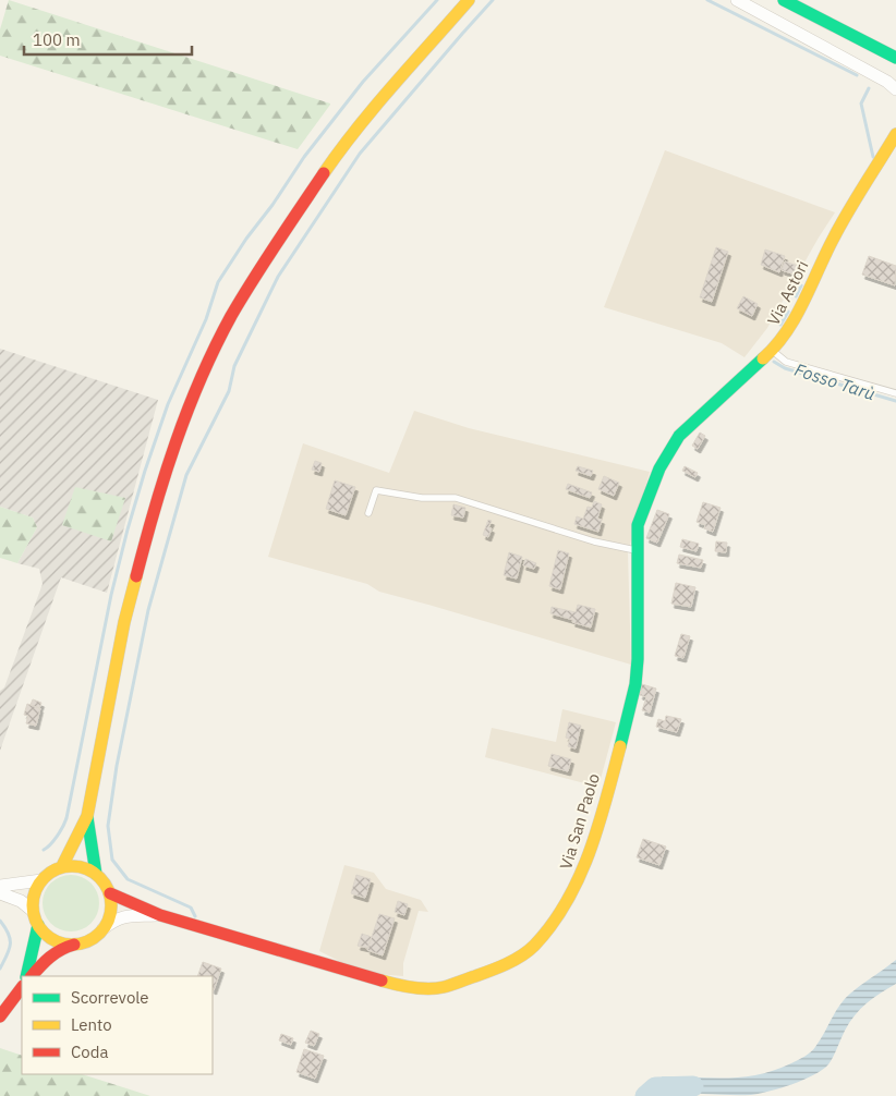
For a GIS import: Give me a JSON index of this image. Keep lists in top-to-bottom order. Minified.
{"streets":{"main road":["Via Astori","Via San Paolo"]},"crossings":[["Via Astori","Via San Paolo"]],"water":["Fosso Tarù"],"legend":["Scorrevole","Lento","Coda"],"scale_bar":"100 m"}
